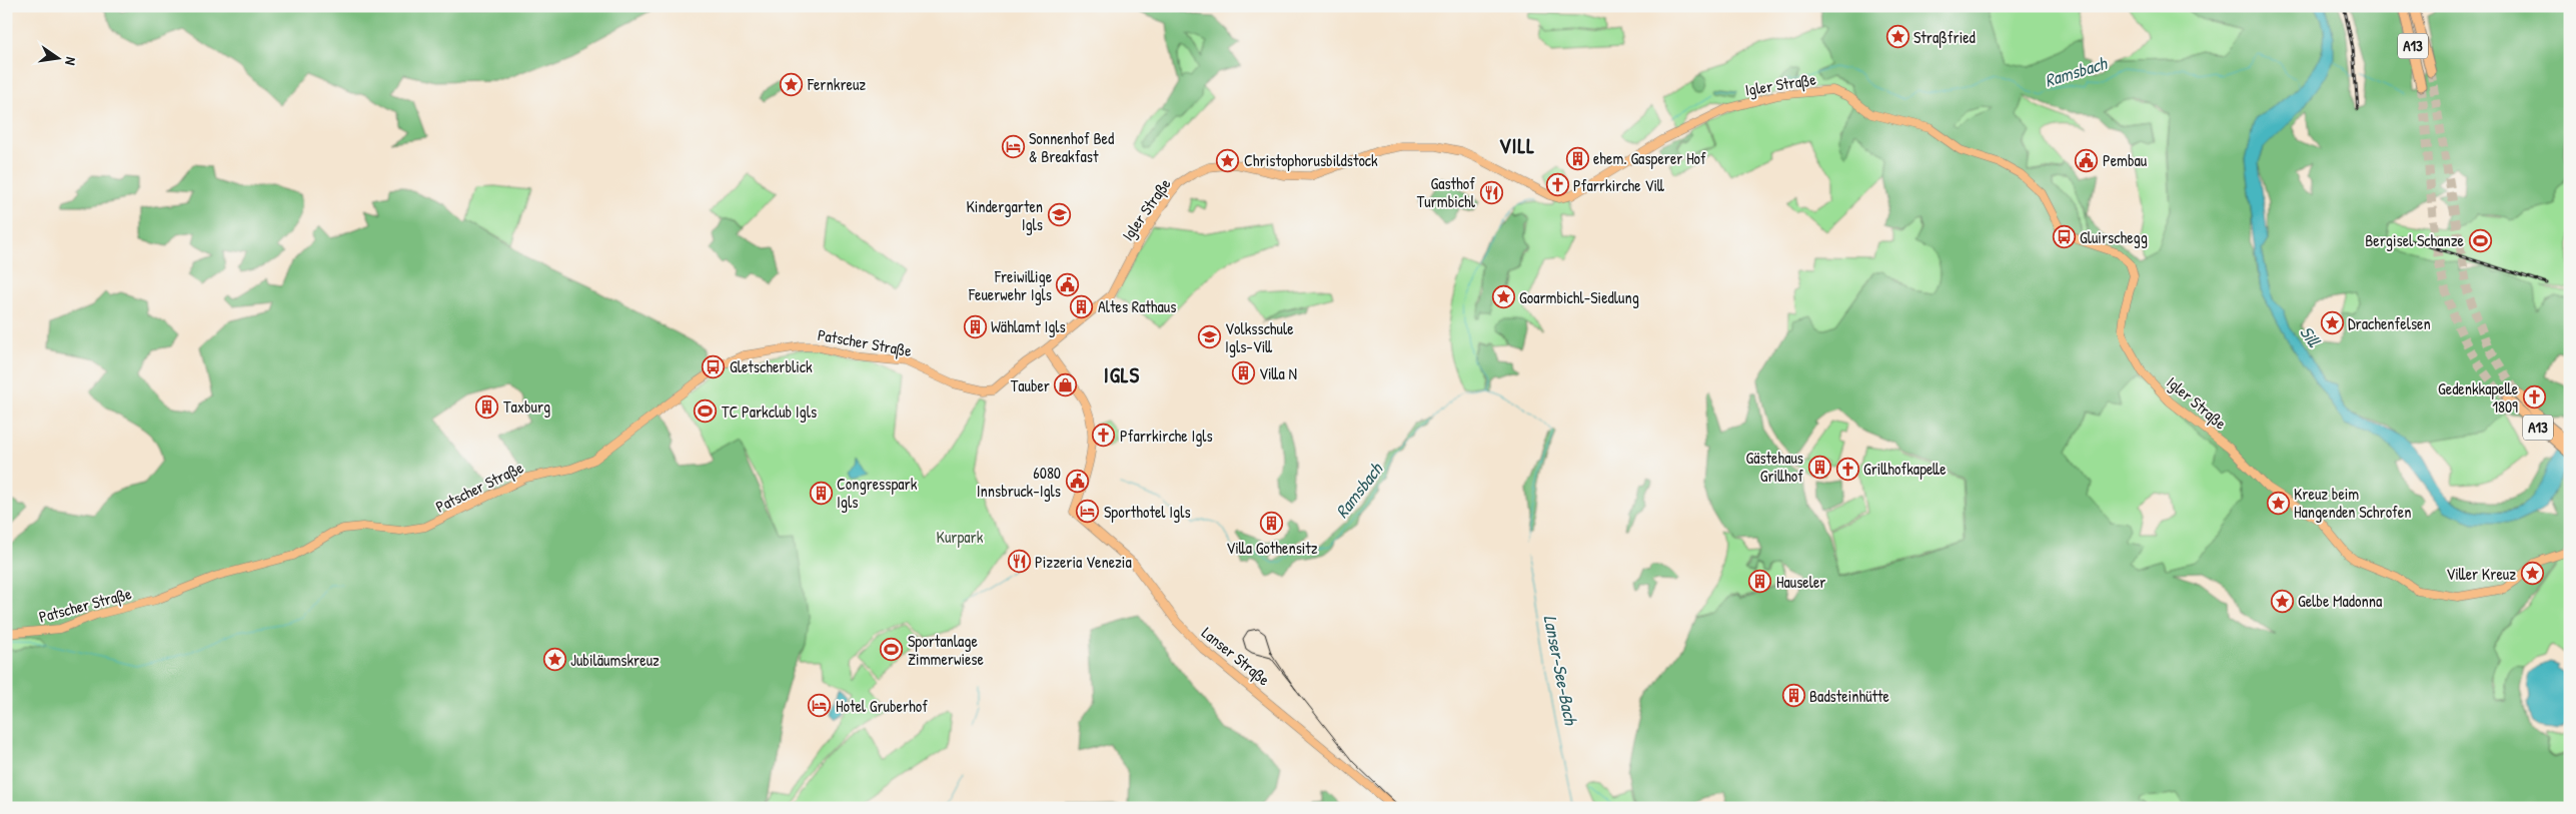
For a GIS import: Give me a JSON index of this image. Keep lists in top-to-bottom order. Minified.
{"streets":{"highway":["A13"],"main road":["Igler Straße","Patscher Straße","Lanser Straße"]},"crossings":[["Igler Straße","Patscher Straße"],["Igler Straße","Lanser Straße"],["Patscher Straße","Lanser Straße"]],"districts":["VILL","IGLS"],"water":["Ramsbach","Sill","Lanser-See-Bach"],"parks":["Kurpark"],"places":{"place":["Straßfried","Fernkreuz","Christophorusbildstock","Goarmbichl-Siedlung","Drachenfelsen","Kreuz beim Hangenden Schrofen","Viller Kreuz","Gelbe Madonna","Jubiläumskreuz"],"hotel":["Sonnenhof Bed & Breakfast","Sporthotel Igls","Hotel Gruberhof"],"building":["ehem. Gasperer Hof","Altes Rathaus","Wählamt Igls","Villa N","Taxburg","Gästehaus Grillhof","Congresspark Igls","Villa Gothensitz","Hauseler","Badsteinhütte"],"public building":["Pembau","Freiwillige Feuerwehr Igls","6080 Innsbruck-Igls"],"church":["Pfarrkirche Vill","Gedenkkapelle 1809","Pfarrkirche Igls","Grillhofkapelle"],"restaurant":["Gasthof Turmbichl","Pizzeria Venezia"],"school or university":["Kindergarten Igls","Volksschule Igls-Vill"],"bus stop":["Gluirschegg","Gletscherblick"],"sports":["Bergisel Schanze","TC Parkclub Igls","Sportanlage Zimmerwiese"],"shop":["Tauber"]},"north":"right"}
